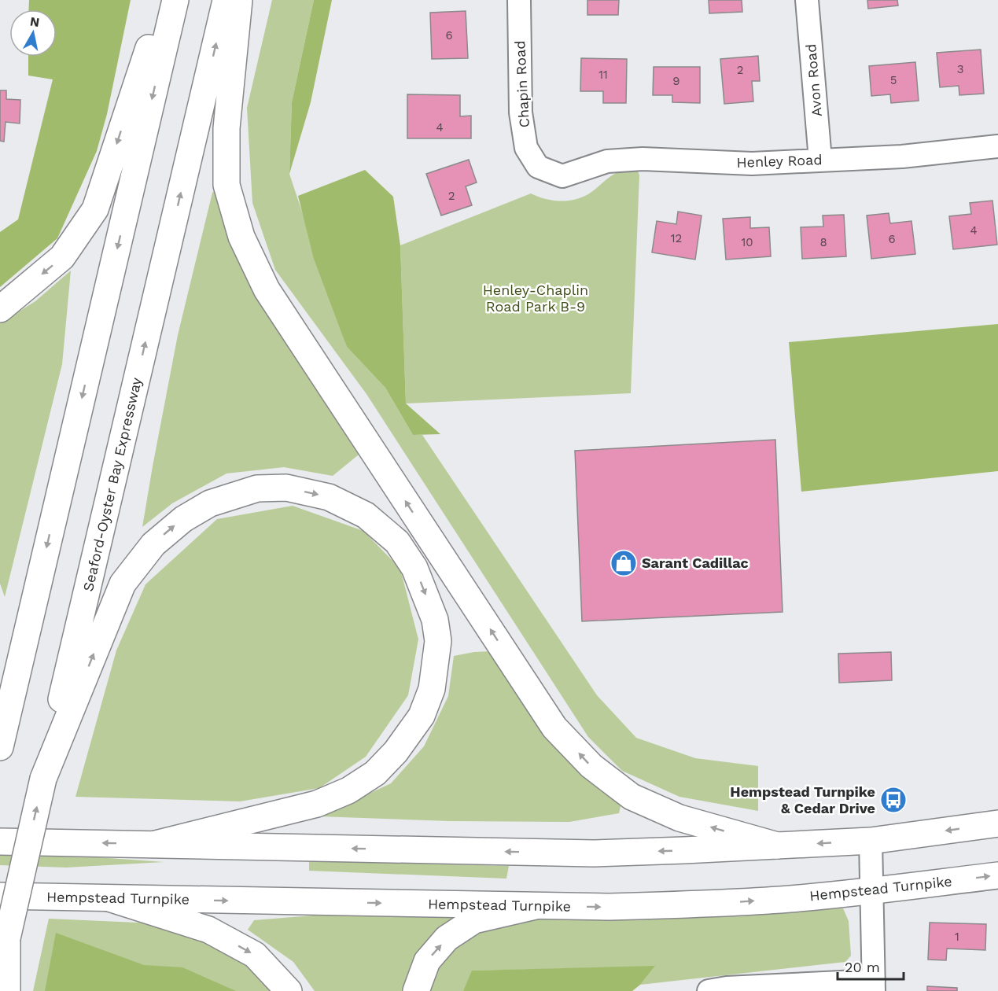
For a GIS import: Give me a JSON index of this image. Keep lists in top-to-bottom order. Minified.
{"streets":{"main road":["Seaford-Oyster Bay Expressway","Hempstead Turnpike"],"street":["Avon Road","Chapin Road","Henley Road"]},"crossings":[["Avon Road","Henley Road"],["Chapin Road","Henley Road"]],"parks":["Henley-Chaplin Road Park B-9"],"places":{"shop":["Sarant Cadillac"],"bus stop":["Hempstead Turnpike & Cedar Drive"]},"house_numbers":["6","3","2","11","5","9","4","2","4","12","6","10","8","1"],"scale_bar":"20 m","north":"top"}
